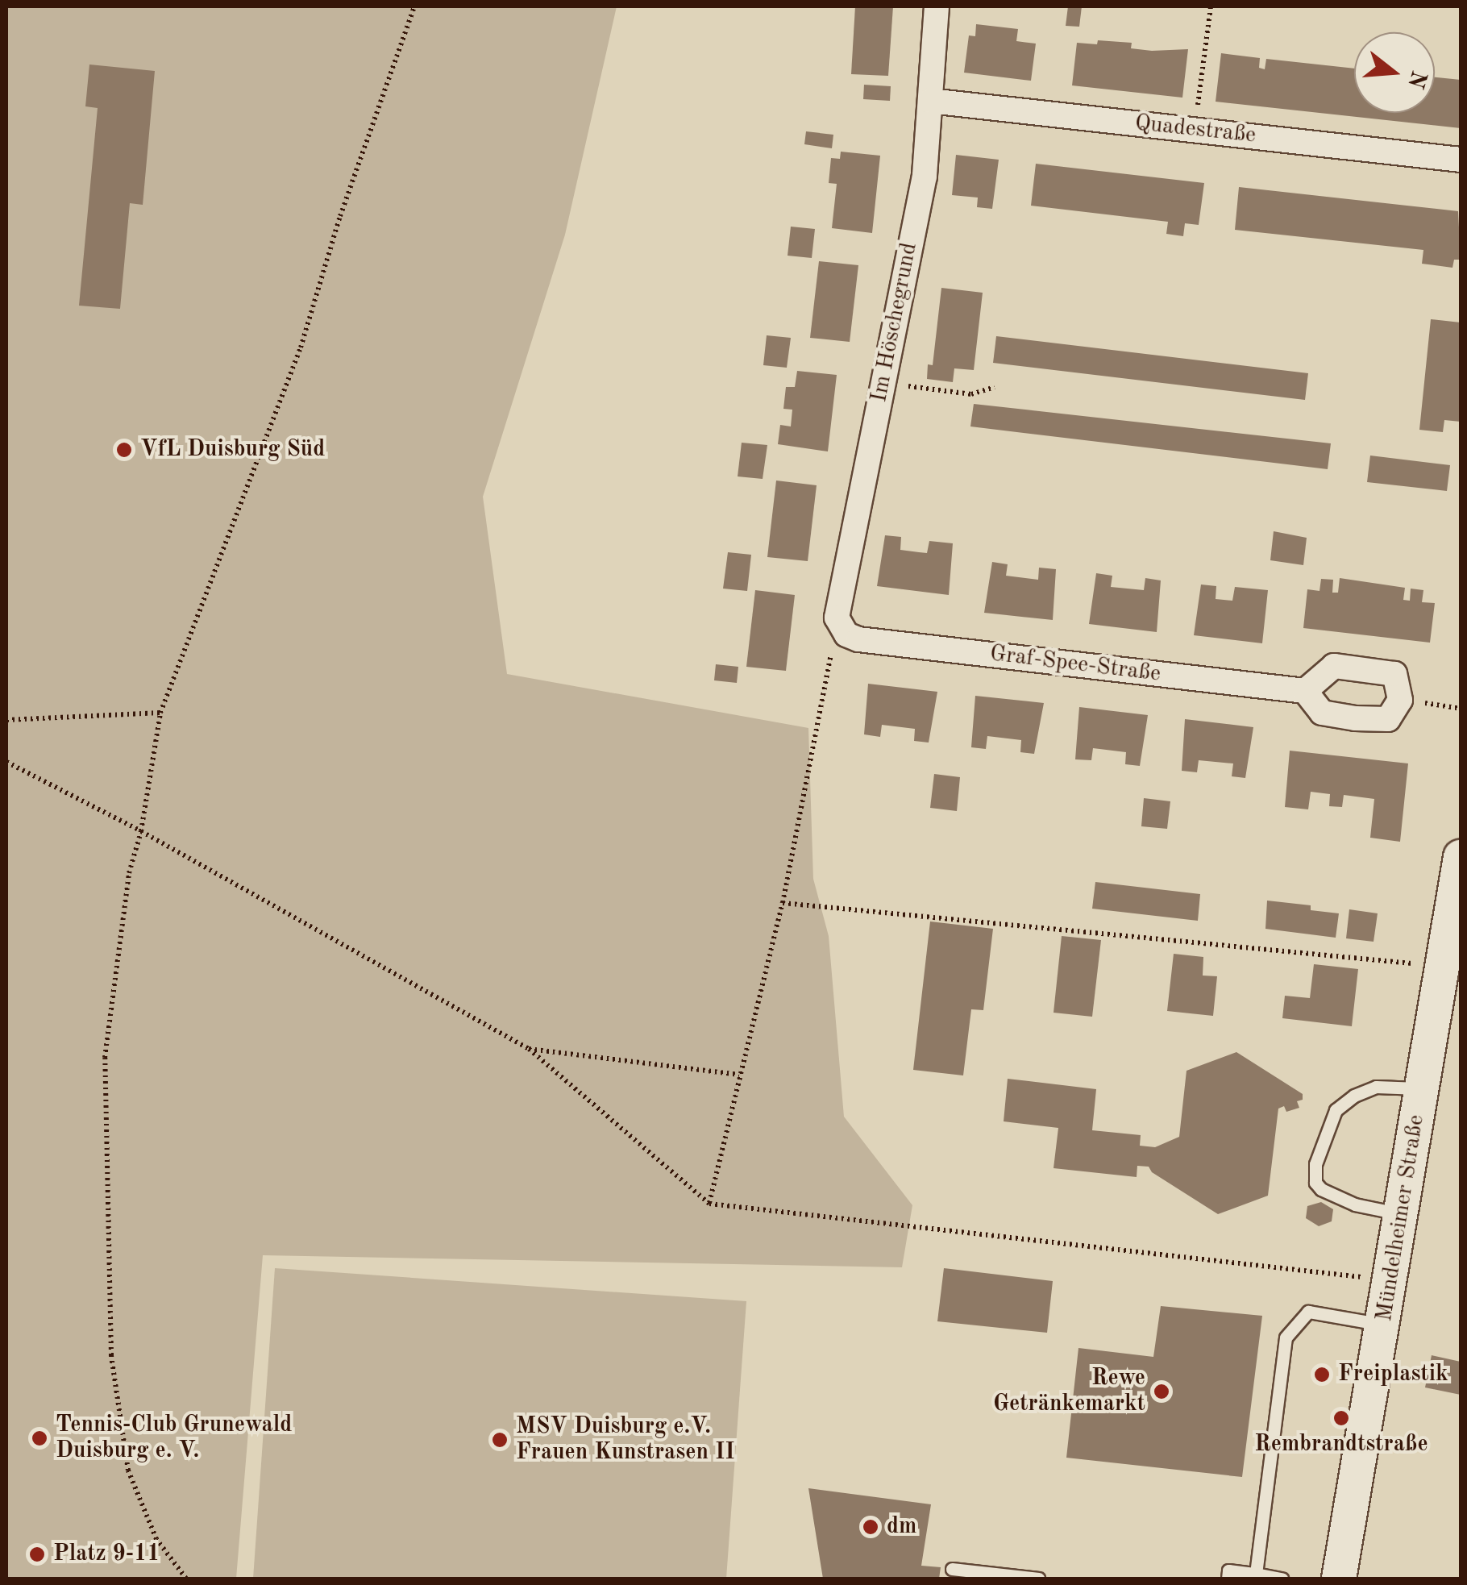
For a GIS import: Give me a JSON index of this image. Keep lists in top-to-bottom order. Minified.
{"streets":{"main road":["Mündelheimer Straße"],"street":["Quadestraße","Im Höschegrund","Graf-Spee-Straße"]},"crossings":[["Quadestraße","Im Höschegrund"],["Im Höschegrund","Graf-Spee-Straße"]],"places":["VfL Duisburg Süd","Freiplastik","Rewe Getränkemarkt","Rembrandtstraße","Tennis-Club Grunewald Duisburg e. V.","MSV Duisburg e.V. Frauen Kunstrasen II","dm","Platz 9-11"],"north":"right"}
